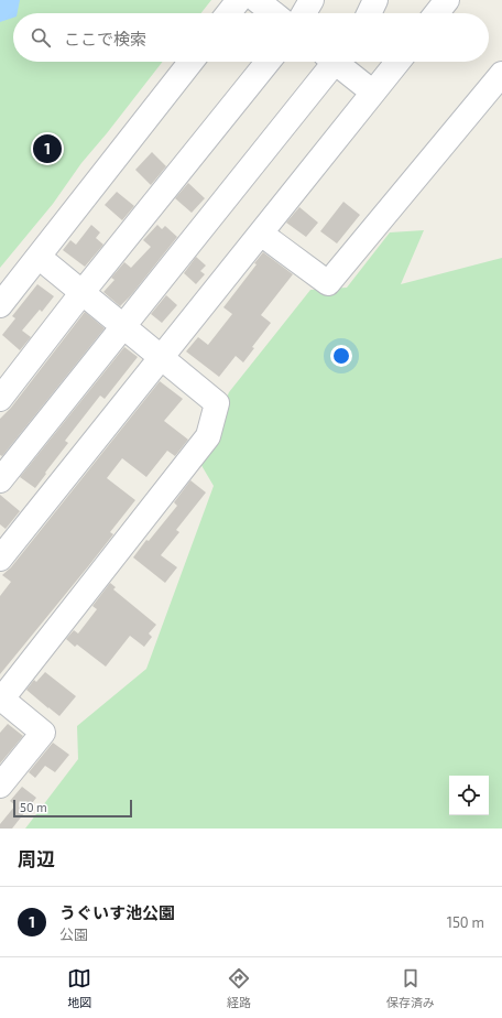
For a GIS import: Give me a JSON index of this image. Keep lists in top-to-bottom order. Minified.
{"scale_bar":"50 m","page":{"search":"ここで検索","pins":"1","scale":"50 m","heading":"周辺","list":[{"mark":"1","name":"うぐいす池公園","note":"公園","value":"150 m"}],"nav":["地図","経路","保存済み"]}}
